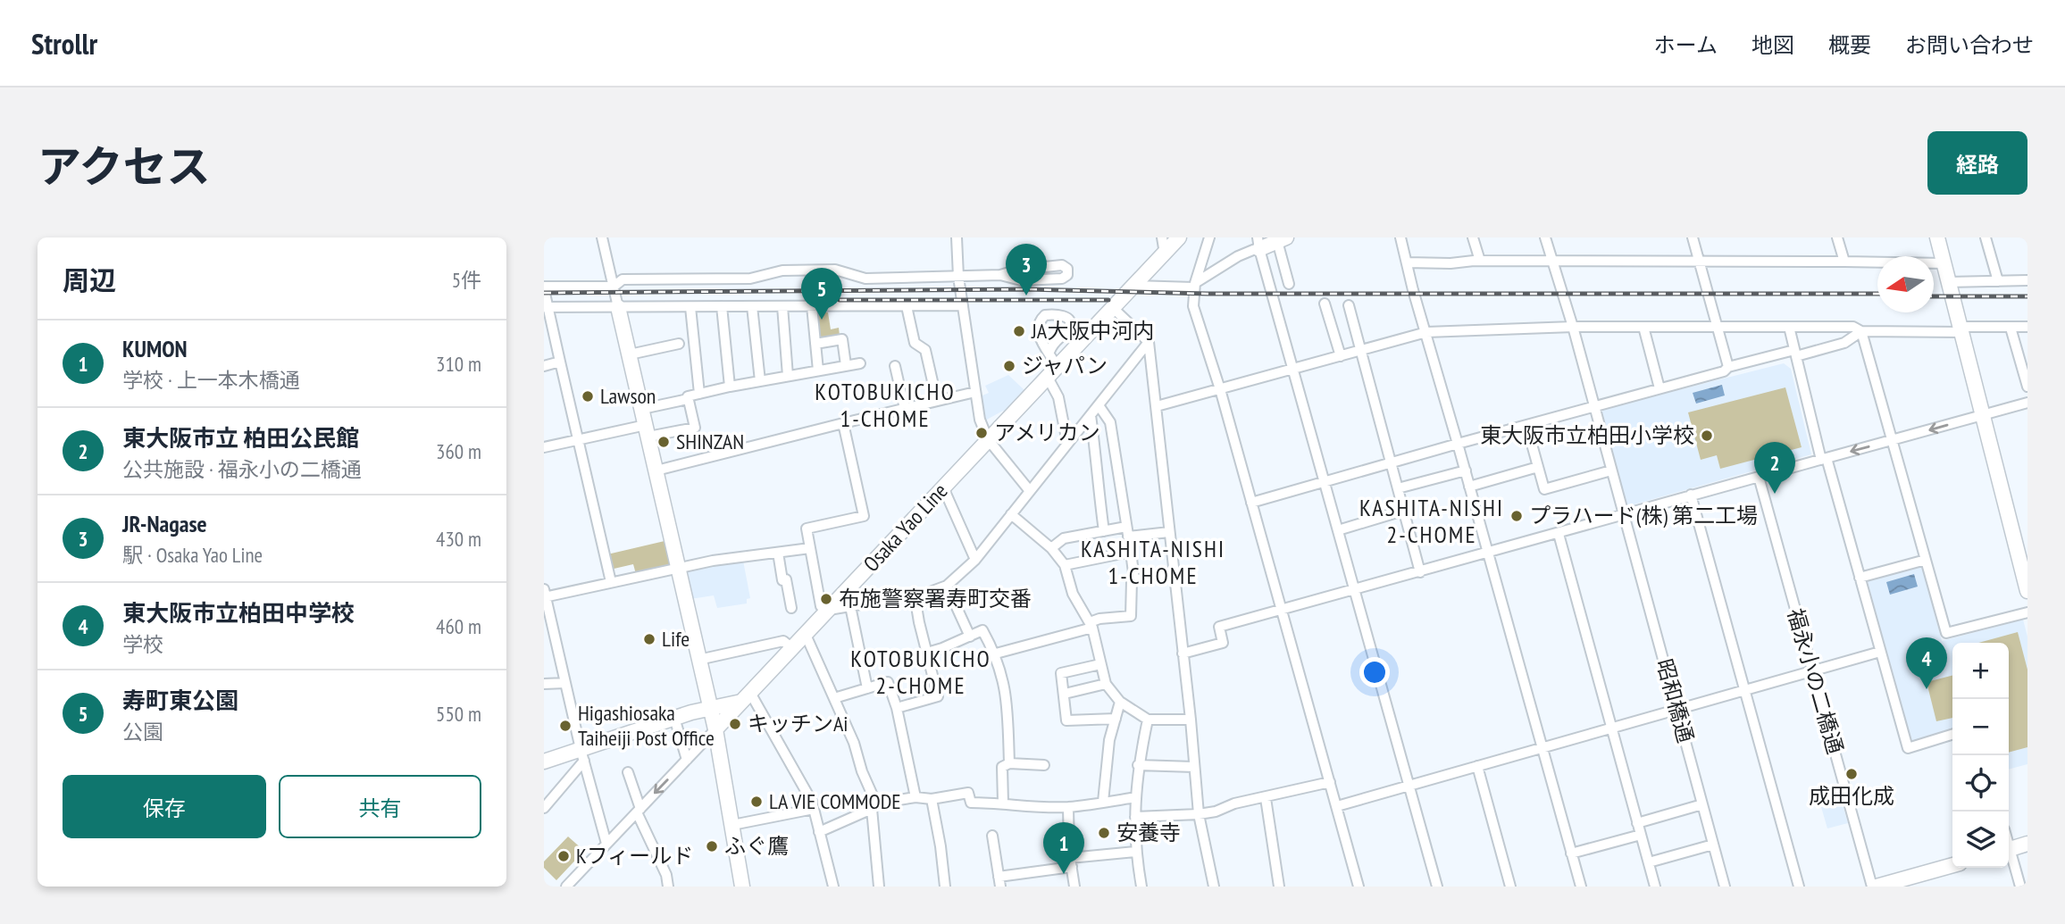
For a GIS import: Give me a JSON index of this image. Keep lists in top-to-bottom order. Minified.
{"streets":{"street":["Osaka Yao Line","福永小の二橋通","昭和橋通"]},"districts":["KOTOBUKICHO 1-CHOME","KASHITA-NISHI 2-CHOME","KASHITA-NISHI 1-CHOME","KOTOBUKICHO 2-CHOME"],"places":["JA大阪中河内","ジャパン","Lawson","アメリカン","東大阪市立柏田小学校","SHINZAN","プラハード(株) 第二工場","布施警察署寿町交番","Life","キッチンAi","Higashiosaka Taiheiji Post Office","成田化成","LA VIE COMMODE","安養寺","ふぐ鷹","Kフィールド"],"north":"left","page":{"header":"Strollr","nav":["ホーム","地図","概要","お問い合わせ"],"title":"アクセス","buttons":["経路",["保存","共有"]],"heading":["周辺","5件"],"pins":["3","5","2","4","1"],"list":[{"mark":"1","name":"KUMON","note":"学校 · 上一本木橋通","value":"310 m"},{"mark":"2","name":"東大阪市立 柏田公民館","note":"公共施設 · 福永小の二橋通","value":"360 m"},{"mark":"3","name":"JR-Nagase","note":"駅 · Osaka Yao Line","value":"430 m"},{"mark":"4","name":"東大阪市立柏田中学校","note":"学校","value":"460 m"},{"mark":"5","name":"寿町東公園","note":"公園","value":"550 m"}],"map_buttons":["+","−"]}}
